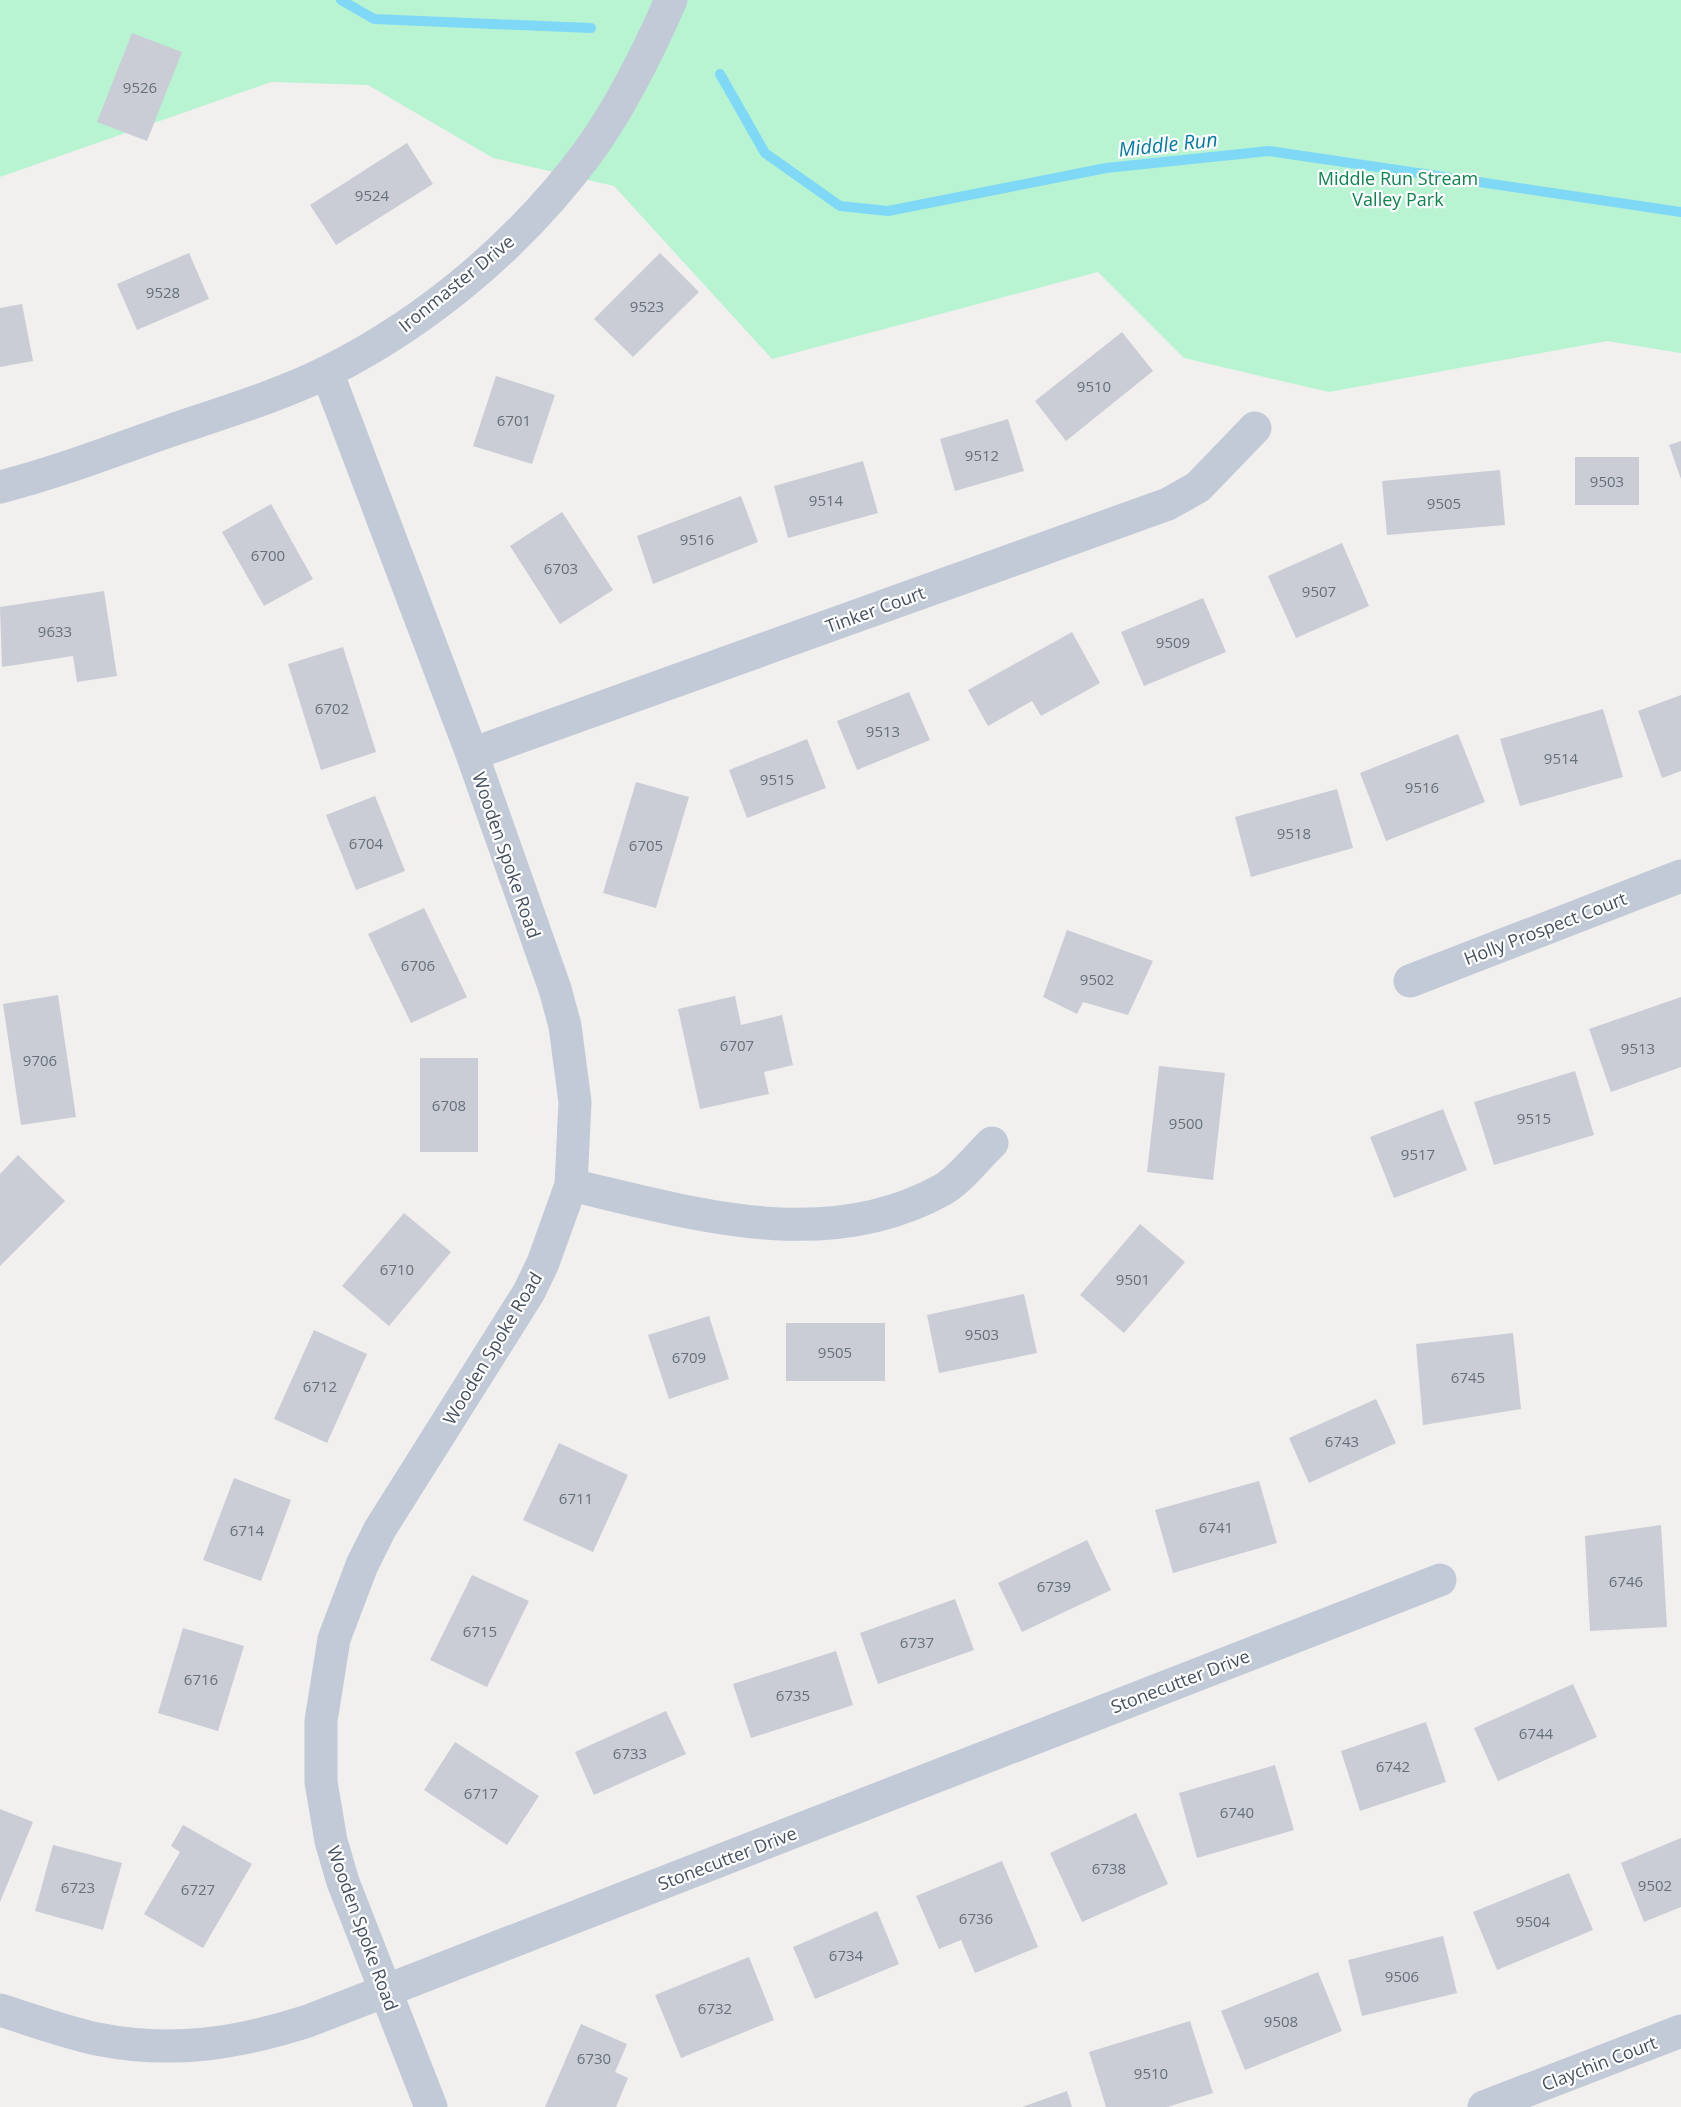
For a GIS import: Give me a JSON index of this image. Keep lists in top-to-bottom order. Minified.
{"streets":{"street":["Ironmaster Drive","Tinker Court","Wooden Spoke Road","Holly Prospect Court","Stonecutter Drive","Claychin Court"]},"crossings":[["Ironmaster Drive","Wooden Spoke Road"],["Tinker Court","Wooden Spoke Road"],["Wooden Spoke Road","Stonecutter Drive"]],"water":["Middle Run"],"parks":["Middle Run Stream Valley Park"],"house_numbers":["9526","9524","9528","9523","9510","6701","9512","9503","9514","9505","9516","6700","6703","9507","9633","9509","6702","9513","9514","9515","9516","9518","6704","6705","6706","9502","6707","9513","9706","6708","9515","9500","9517","6710","9501","9503","9505","6709","6745","6712","6743","6711","6741","6714","6746","6739","6715","6737","6716","6735","6744","6733","6742","6717","6740","6738","9502","6723","6727","6736","9504","6734","9506","6732","9508","6730","9510"]}
